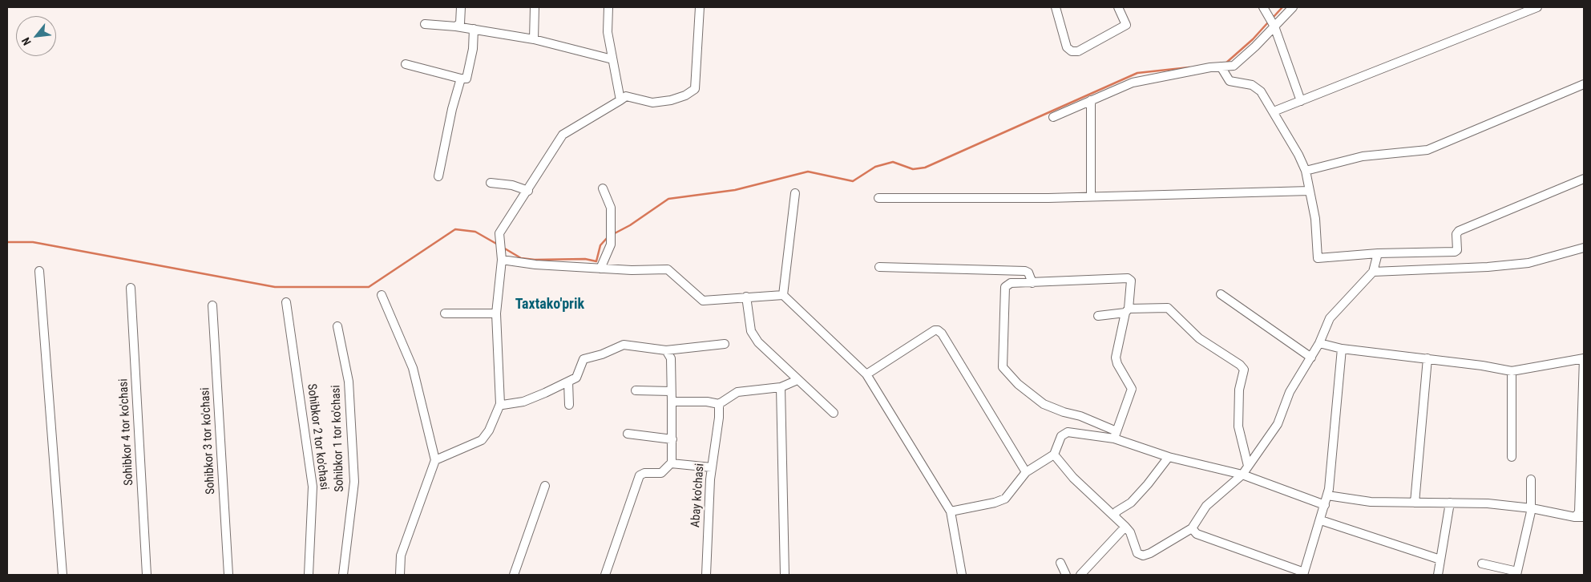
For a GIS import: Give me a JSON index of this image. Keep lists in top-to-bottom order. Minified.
{"streets":{"street":["Sohibkor 4 tor ko'chasi","Sohibkor 2 tor ko'chasi","Sohibkor 1 tor ko'chasi","Sohibkor 3 tor ko'chasi","Abay ko'chasi"]},"districts":["Taxtako'prik"],"north":"bottom left"}
